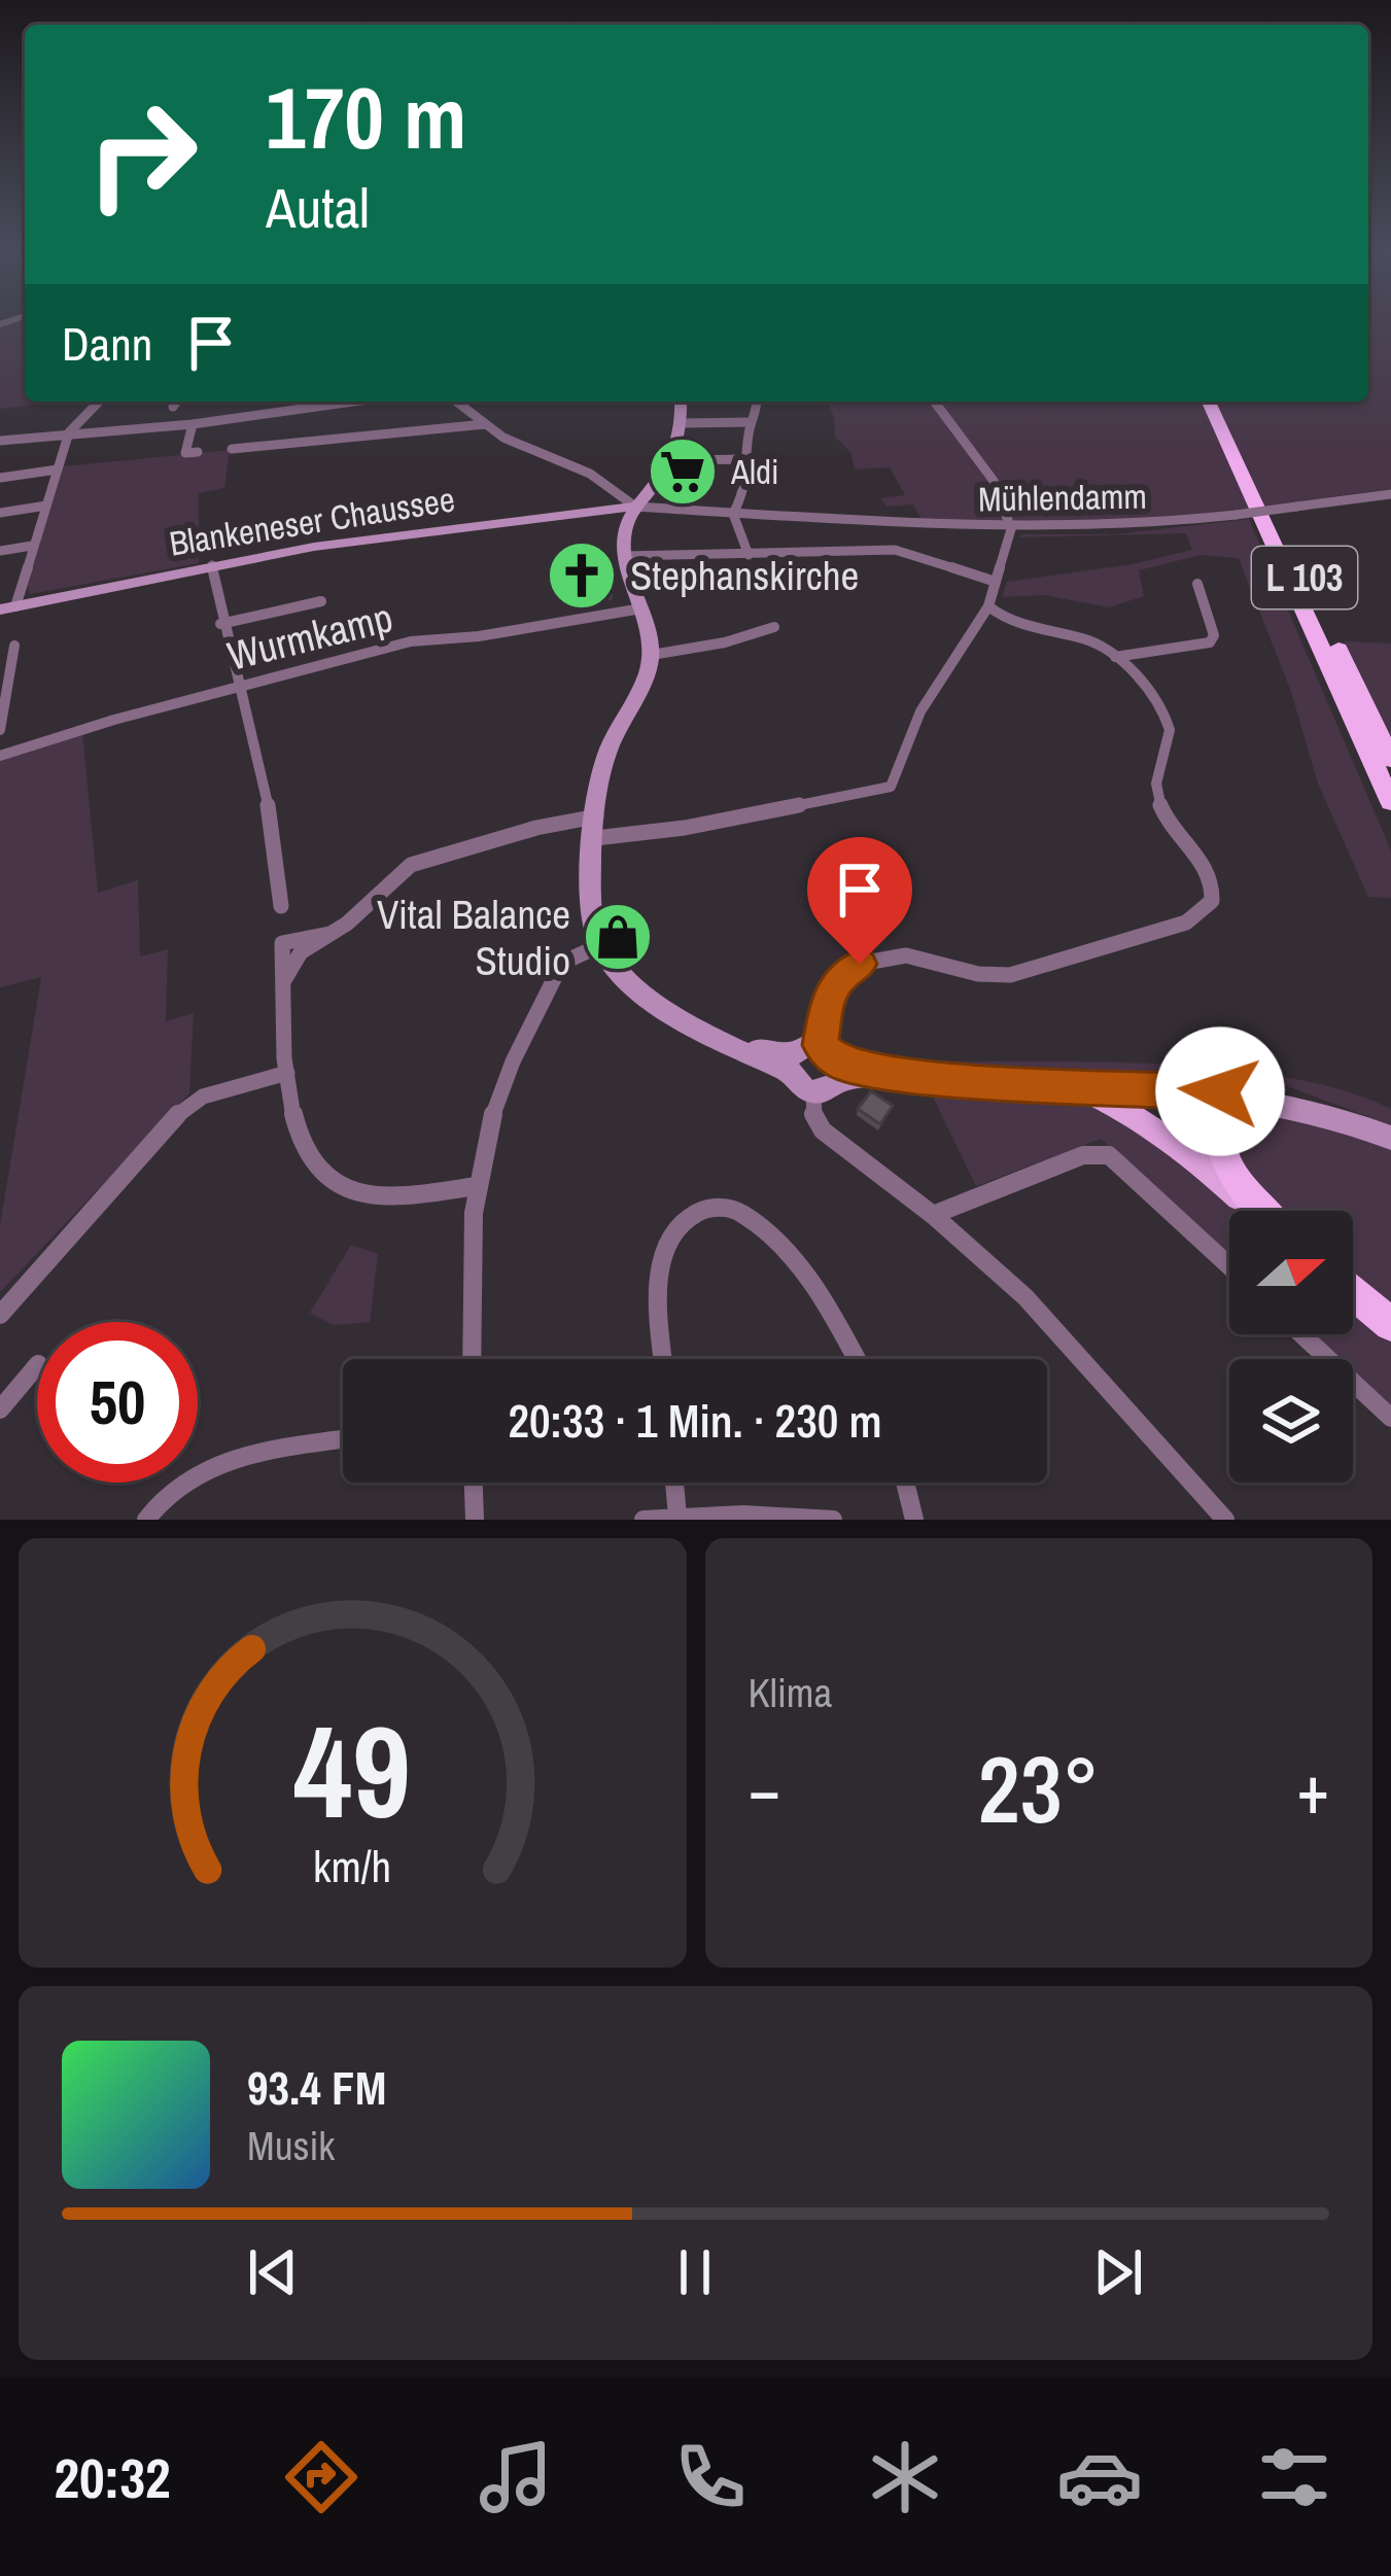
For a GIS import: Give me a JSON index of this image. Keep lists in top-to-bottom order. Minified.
{"streets":{"highway":["L 103"],"main road":["Blankeneser Chaussee"],"street":["Mühlendamm","Wurmkamp"]},"crossings":[["Mühlendamm","Blankeneser Chaussee"]],"places":{"supermarket":["Aldi"],"church":["Stephanskirche"],"shop":["Vital Balance Studio"]},"north":"right","page":{"turn":["170 m","Autal"],"then":"Dann","limit":"50","trip":"20:33 · 1 Min. · 230 m","tile":"Klima","heat":["−","23°","+"],"song":["93.4 FM","Musik"],"tabs":"20:32","gauge":["49","km/h"]}}
